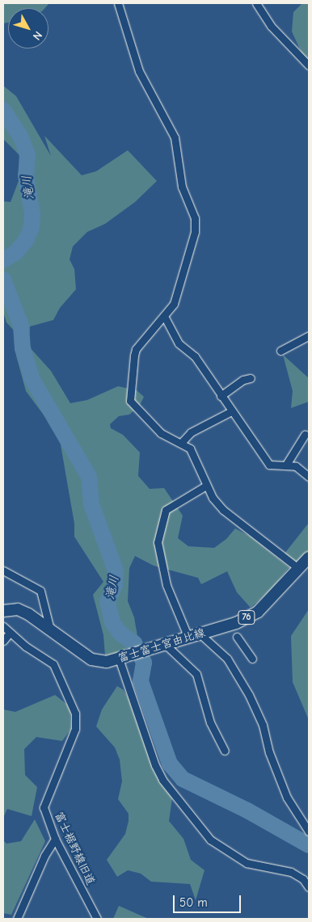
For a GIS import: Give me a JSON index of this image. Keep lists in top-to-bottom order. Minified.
{"streets":{"main road":["76","富士富士宮由比線"],"street":["富士裾野線旧道"]},"water":["滝川"],"scale_bar":"50 m","north":"bottom right"}
